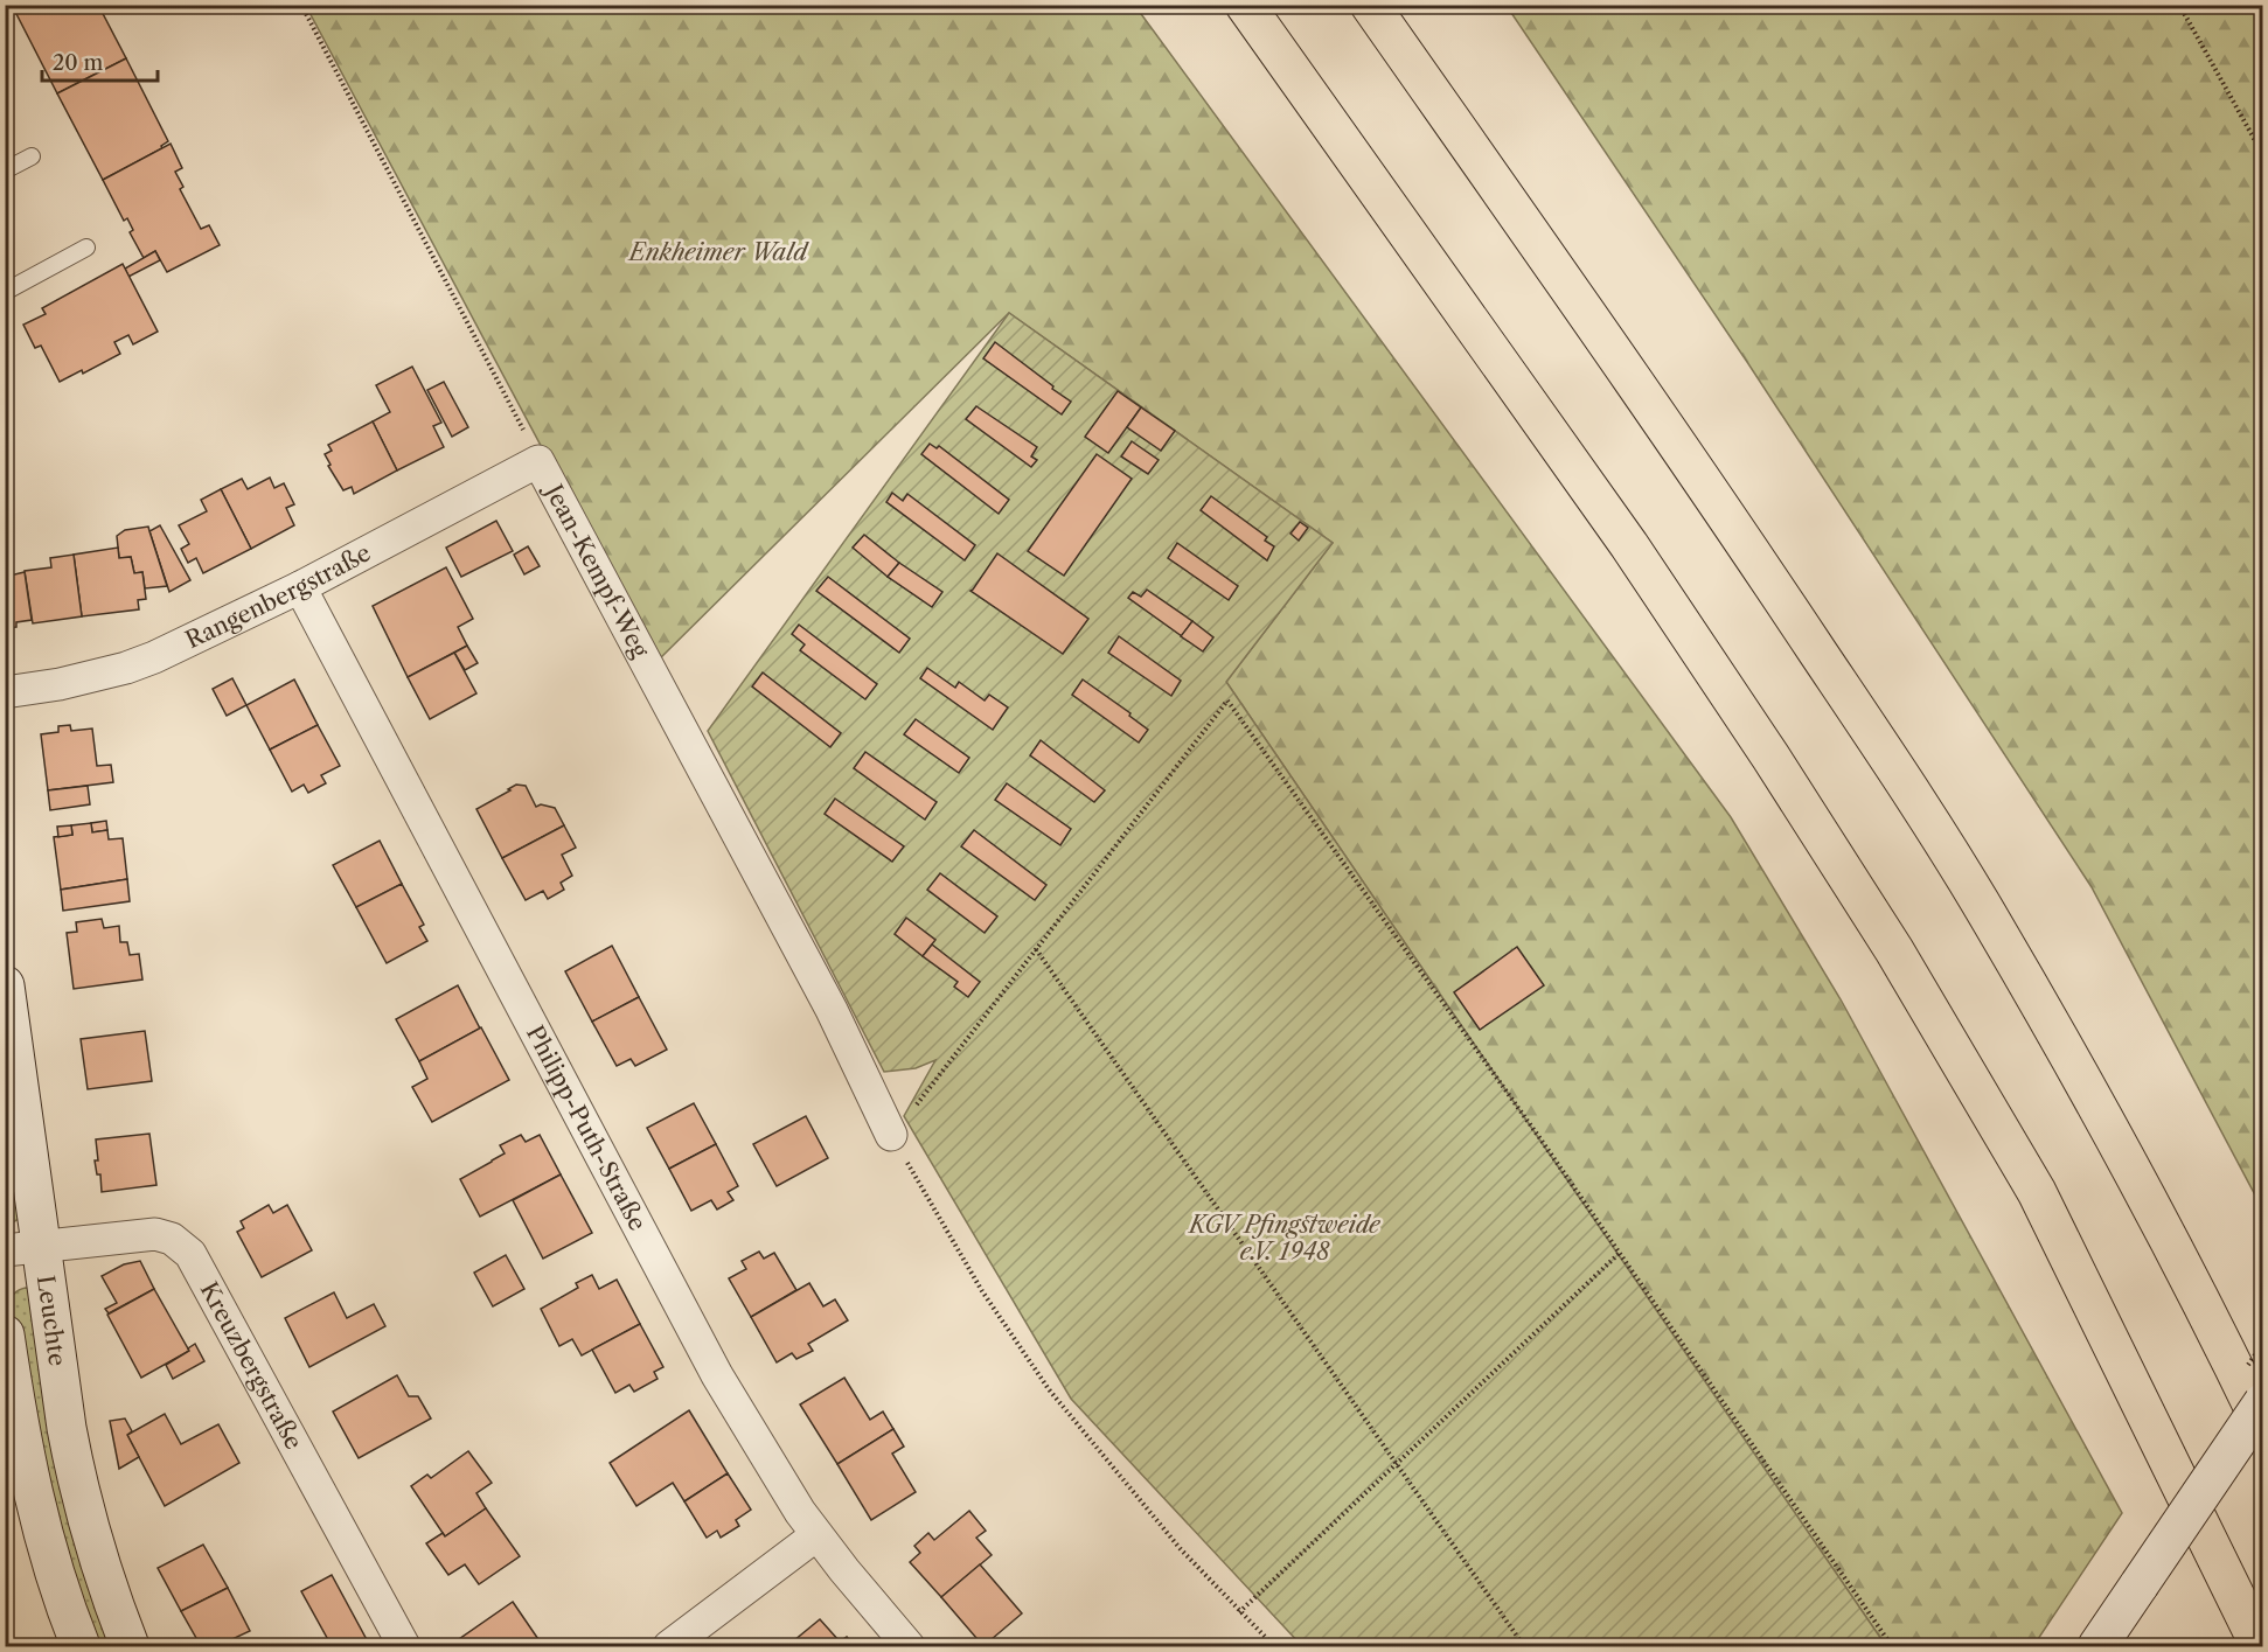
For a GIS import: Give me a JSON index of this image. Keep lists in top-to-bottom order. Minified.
{"streets":{"street":["Jean-Kempf-Weg","Rangenbergstraße","Philipp-Puth-Straße","Leuchte","Kreuzbergstraße"]},"crossings":[["Jean-Kempf-Weg","Rangenbergstraße"],["Rangenbergstraße","Philipp-Puth-Straße"],["Leuchte","Kreuzbergstraße"]],"parks":["Enkheimer Wald","KGV Pfingstweide e.V. 1948"],"scale_bar":"20 m"}
